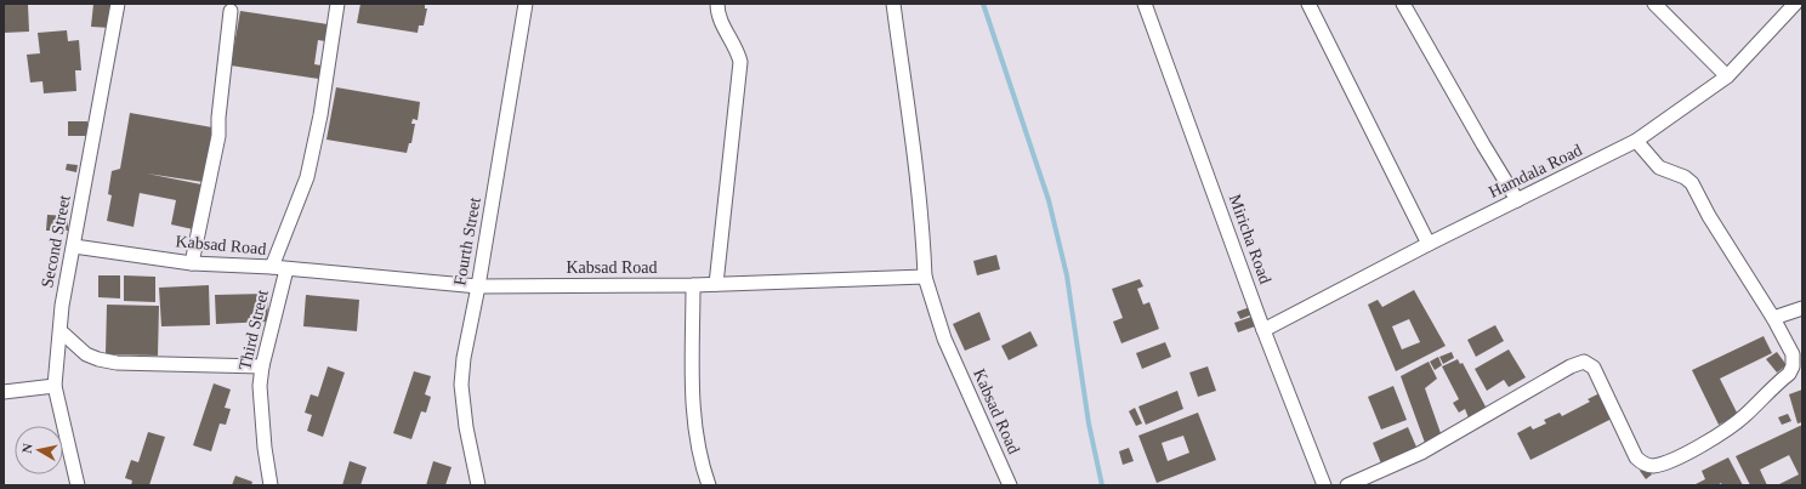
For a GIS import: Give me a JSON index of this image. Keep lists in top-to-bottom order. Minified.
{"streets":{"street":["Hamdala Road","Miricha Road","Second Street","Fourth Street","Kabsad Road","Third Street"]},"crossings":[["Hamdala Road","Miricha Road"],["Second Street","Kabsad Road"],["Fourth Street","Kabsad Road"],["Kabsad Road","Third Street"]],"north":"left"}
